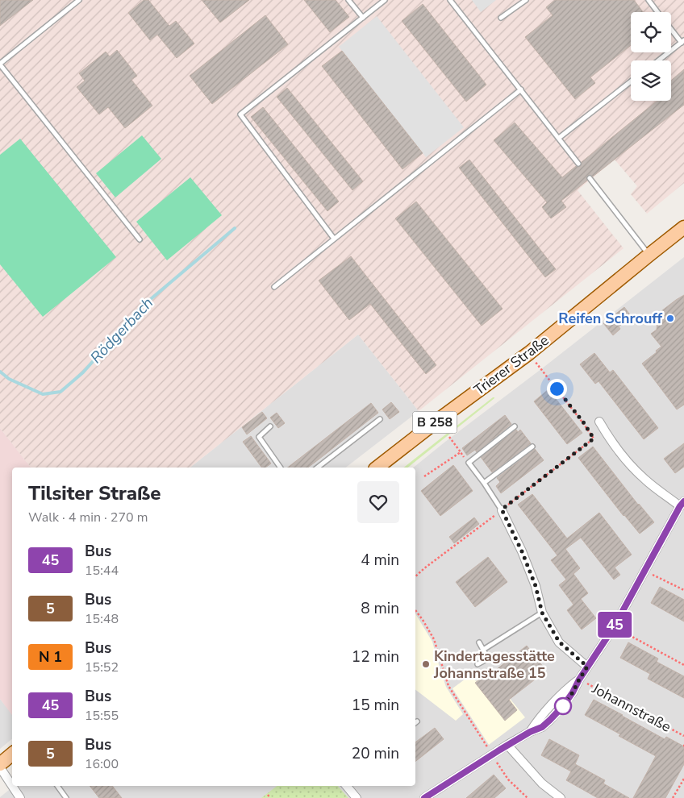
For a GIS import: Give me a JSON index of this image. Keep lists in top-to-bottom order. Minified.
{"streets":{"main road":["Trierer Straße","B 258"],"street":["Johannstraße"]},"water":["Rödgerbach"],"places":["Reifen Schrouff","Kindertagesstätte Johannstraße 15"],"lines":["bus line 45"],"page":{"on_map":"45","heading":["Tilsiter Straße","Walk · 4 min · 270 m"],"list":[{"mark":"45","name":"Bus","note":"15:44","value":"4 min"},{"mark":"5","name":"Bus","note":"15:48","value":"8 min"},{"mark":"N 1","name":"Bus","note":"15:52","value":"12 min"},{"mark":"45","name":"Bus","note":"15:55","value":"15 min"},{"mark":"5","name":"Bus","note":"16:00","value":"20 min"}]}}
